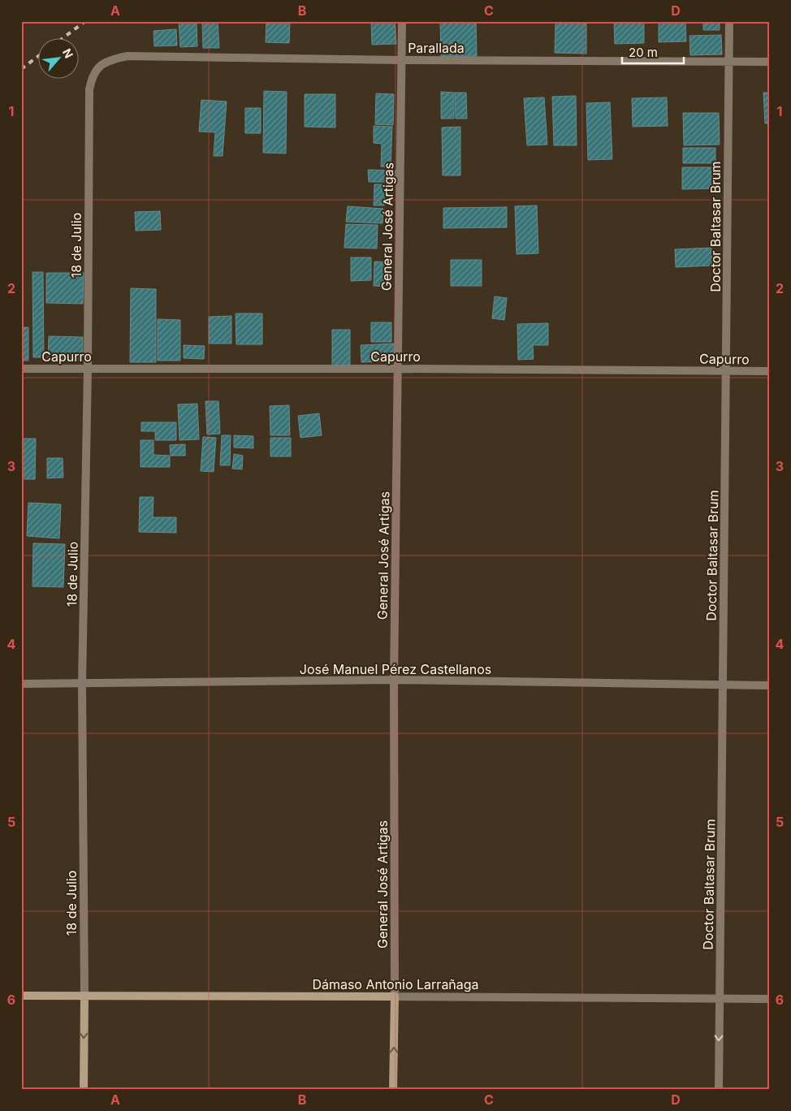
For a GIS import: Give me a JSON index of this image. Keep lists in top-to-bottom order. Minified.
{"streets":{"street":["Parallada","General José Artigas","Doctor Baltasar Brum","18 de Julio","Capurro","José Manuel Pérez Castellanos","Dámaso Antonio Larrañaga"]},"crossings":[["Parallada","General José Artigas"],["Parallada","Doctor Baltasar Brum"],["Parallada","18 de Julio"],["General José Artigas","Capurro"],["General José Artigas","José Manuel Pérez Castellanos"],["General José Artigas","Dámaso Antonio Larrañaga"],["Doctor Baltasar Brum","Capurro"],["Doctor Baltasar Brum","José Manuel Pérez Castellanos"],["Doctor Baltasar Brum","Dámaso Antonio Larrañaga"],["18 de Julio","Capurro"],["18 de Julio","José Manuel Pérez Castellanos"],["18 de Julio","Dámaso Antonio Larrañaga"]],"scale_bar":"20 m","north":"top right","grid":{"columns":["A","B","C","D"],"rows":["1","2","3","4","5","6"]}}
